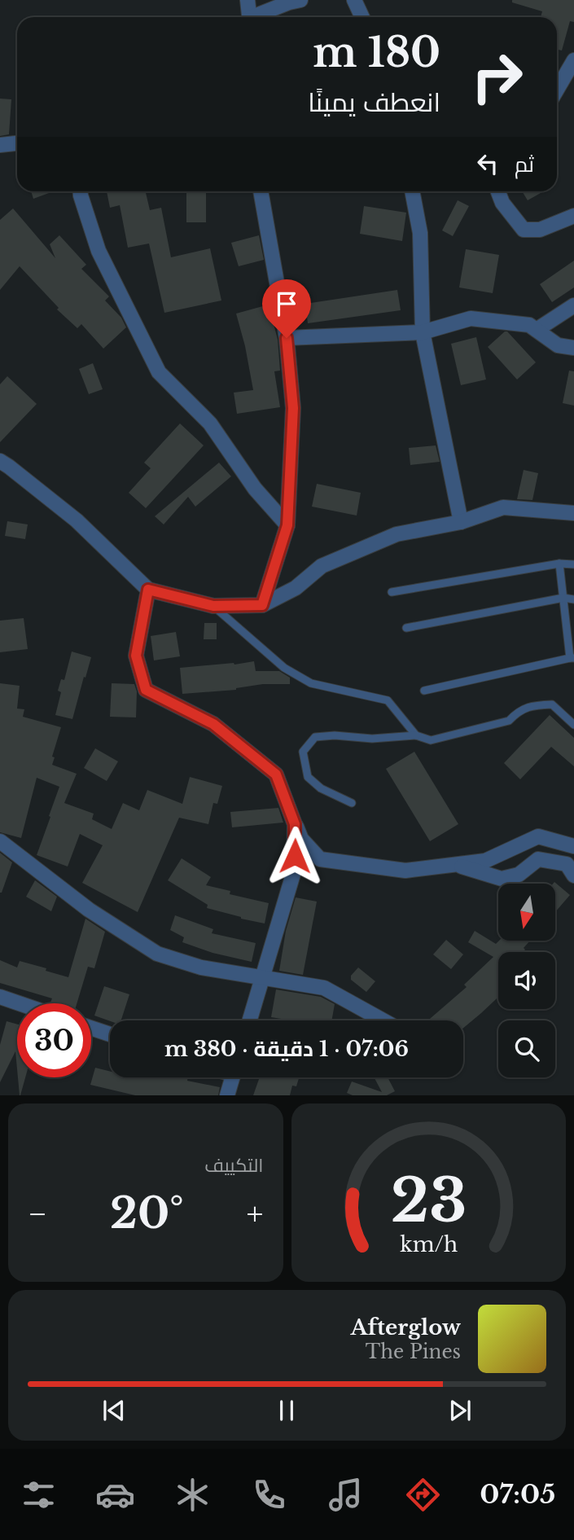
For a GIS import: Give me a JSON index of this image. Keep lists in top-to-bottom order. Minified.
{"north":"bottom","page":{"turn":["180 m","انعطف يمينًا"],"then":"ثم","limit":"30","trip":"07:06 · 1 دقيقة · 380 m","tile":"التكييف","heat":["−","20°","+"],"song":["Afterglow","The Pines"],"tabs":"07:05","gauge":["23","km/h"]}}
